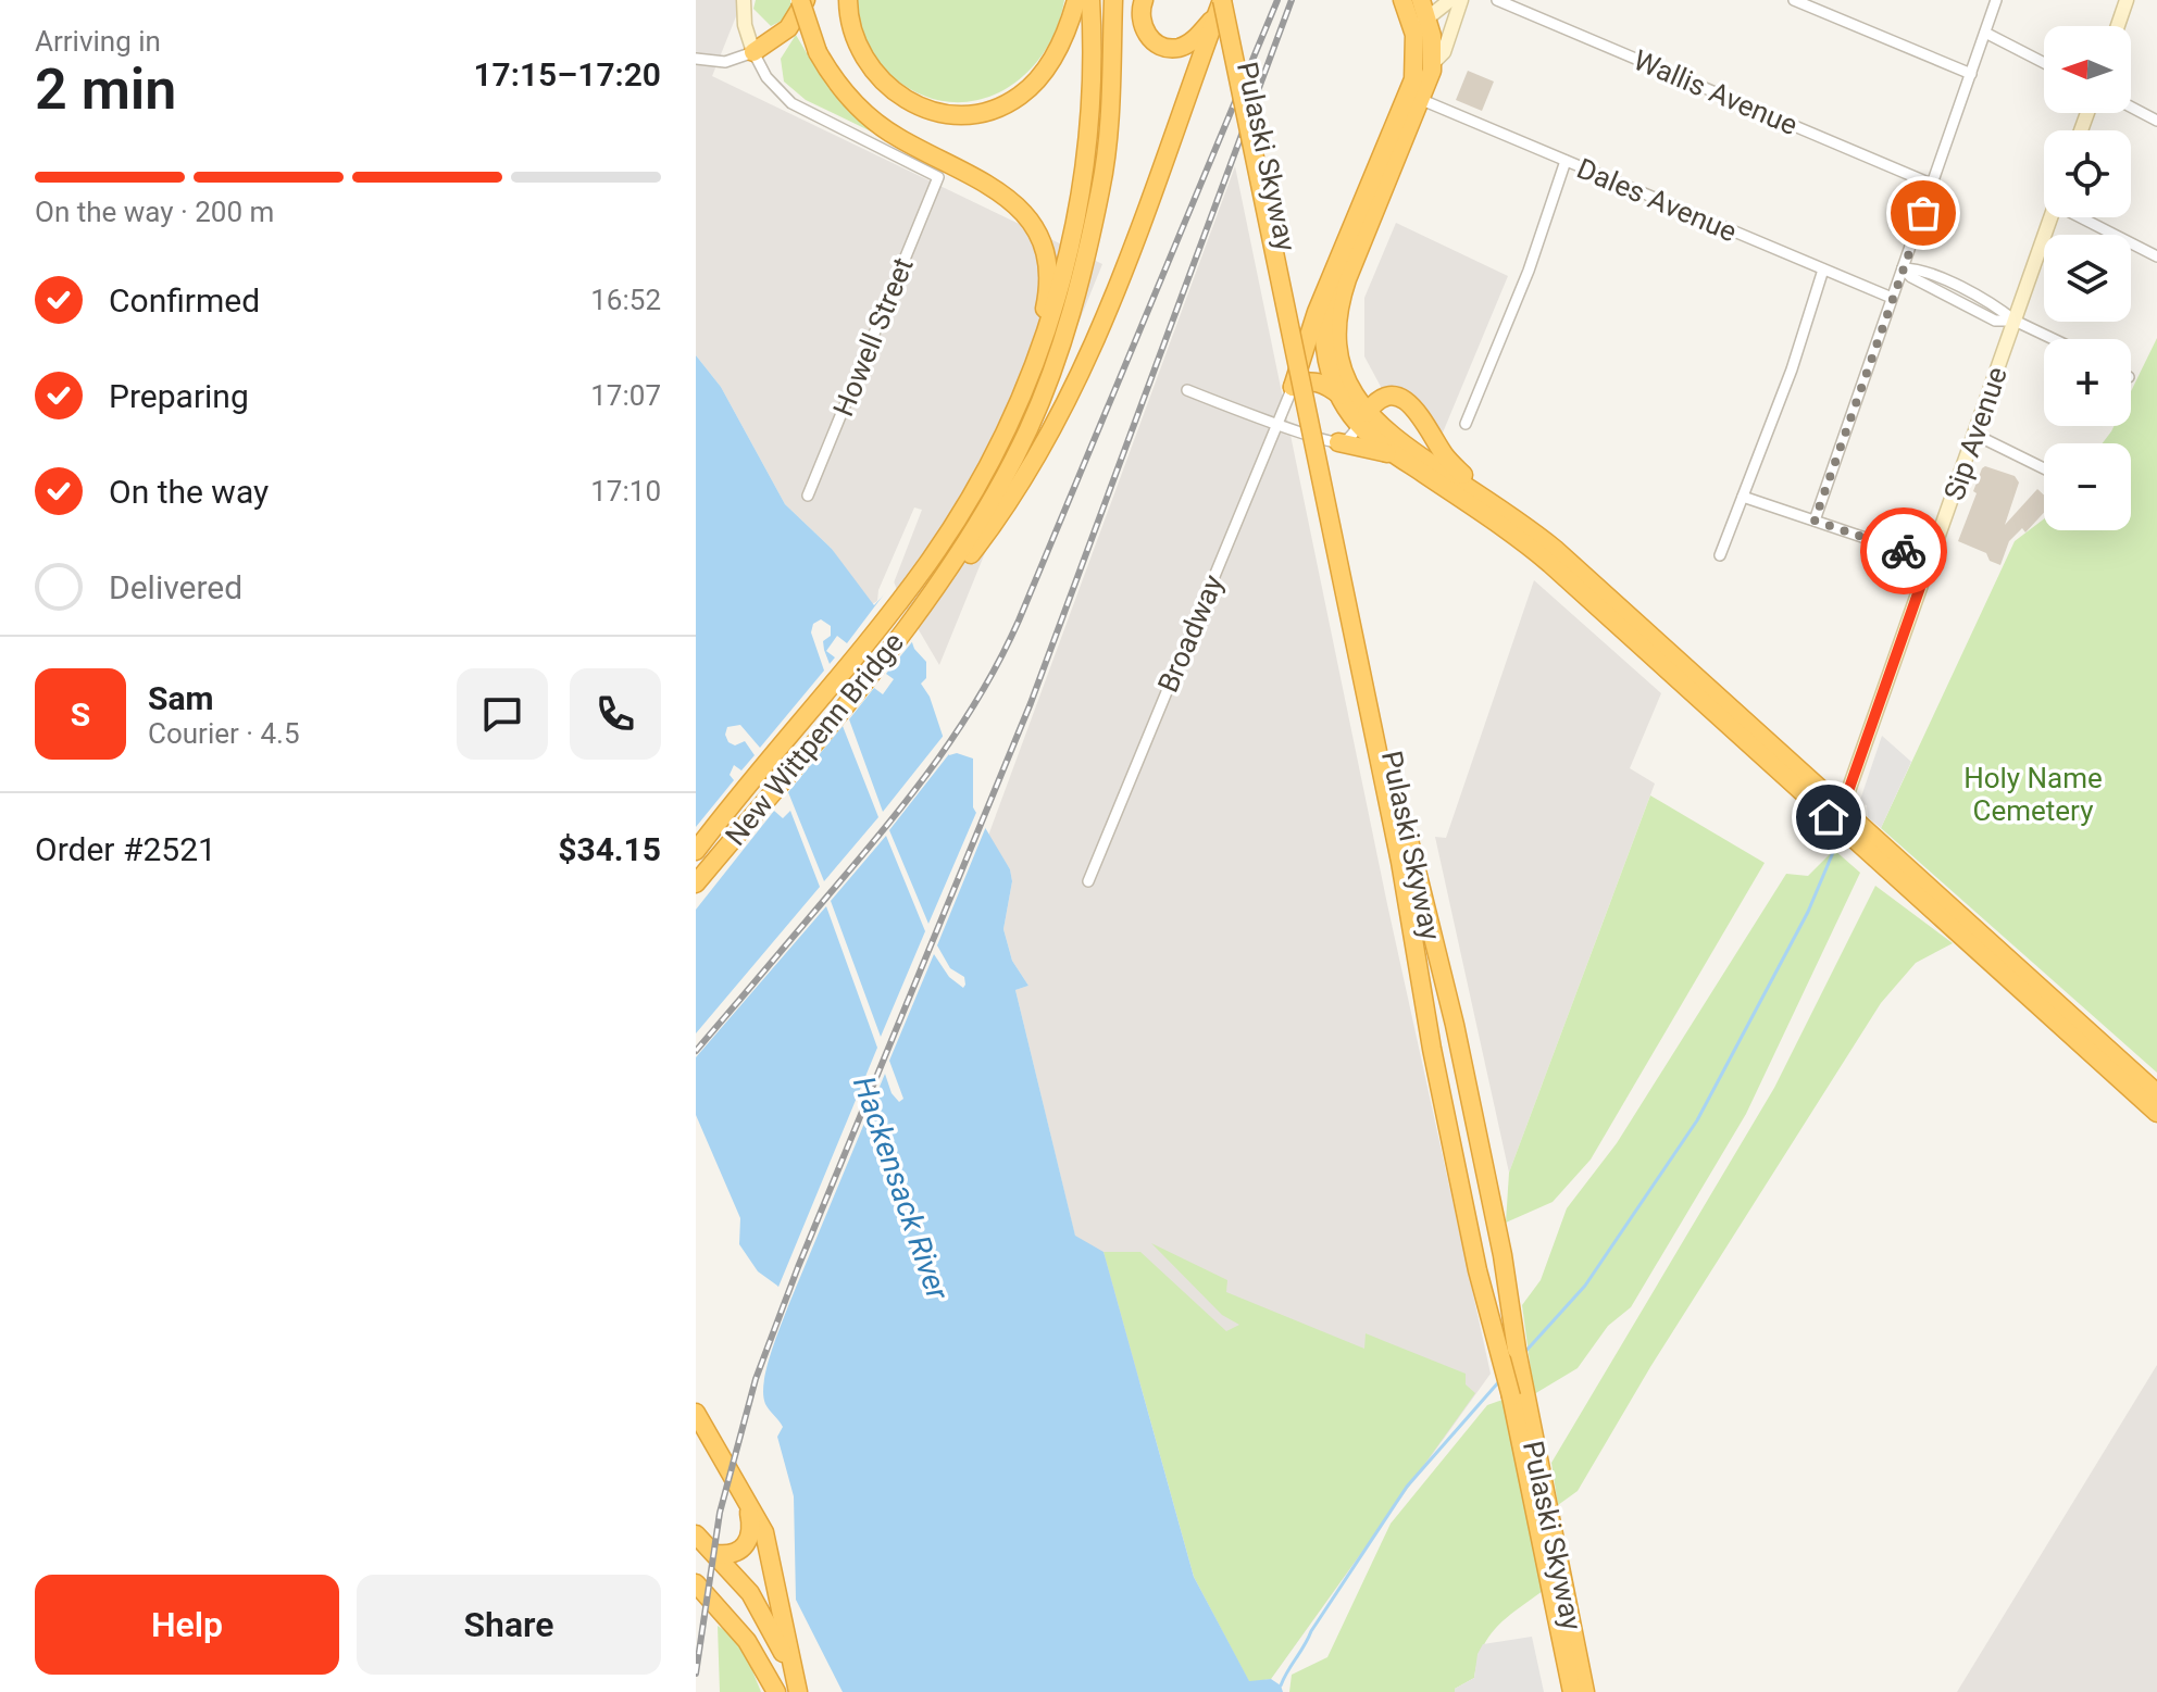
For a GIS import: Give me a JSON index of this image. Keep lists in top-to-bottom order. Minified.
{"streets":{"highway":["Pulaski Skyway","New Wittpenn Bridge"],"street":["Wallis Avenue","Dales Avenue","Howell Street","Sip Avenue","Broadway"]},"water":["Hackensack River"],"parks":["Holy Name Cemetery"],"north":"left","page":{"heading":["2 min","Arriving in","17:15–17:20"],"panel":["Sam","Courier · 4.5","Order #2521","$34.15"],"map_buttons":["+","−"],"bar":"On the way · 200 m","list":[["Confirmed","16:52"],["Preparing","17:07"],["On the way","17:10"],"Delivered"],"round":"S","buttons":["Help","Share"]}}
